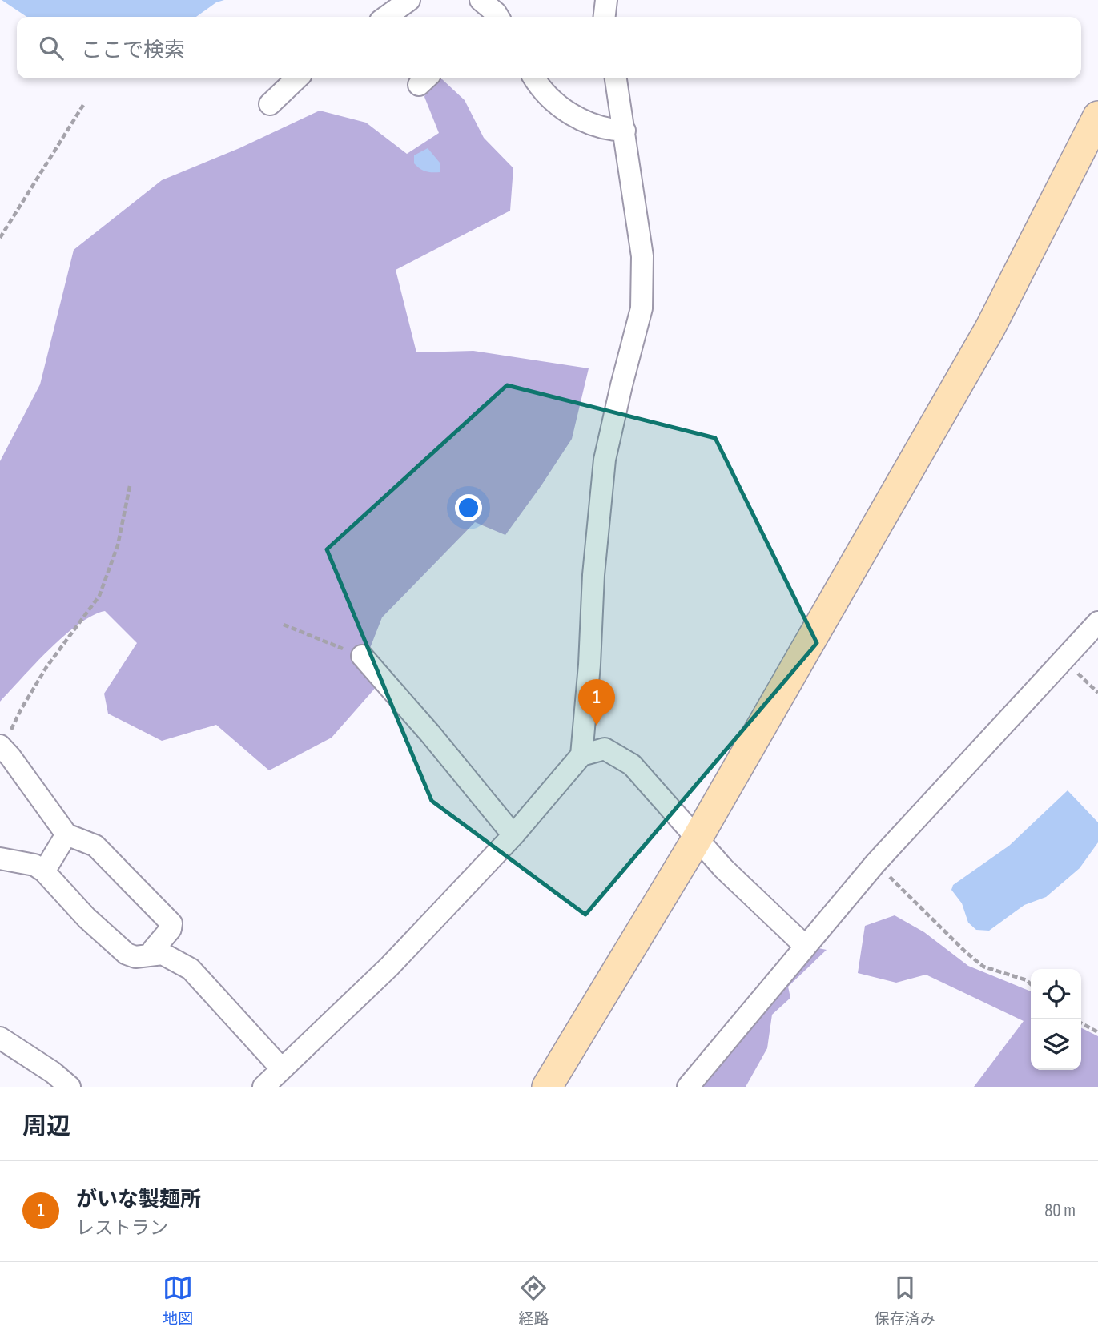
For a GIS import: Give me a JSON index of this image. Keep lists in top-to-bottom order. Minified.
{"page":{"search":"ここで検索","pins":"1","heading":"周辺","list":[{"mark":"1","name":"がいな製麺所","note":"レストラン","value":"80 m"}],"nav":["地図","経路","保存済み"]}}
